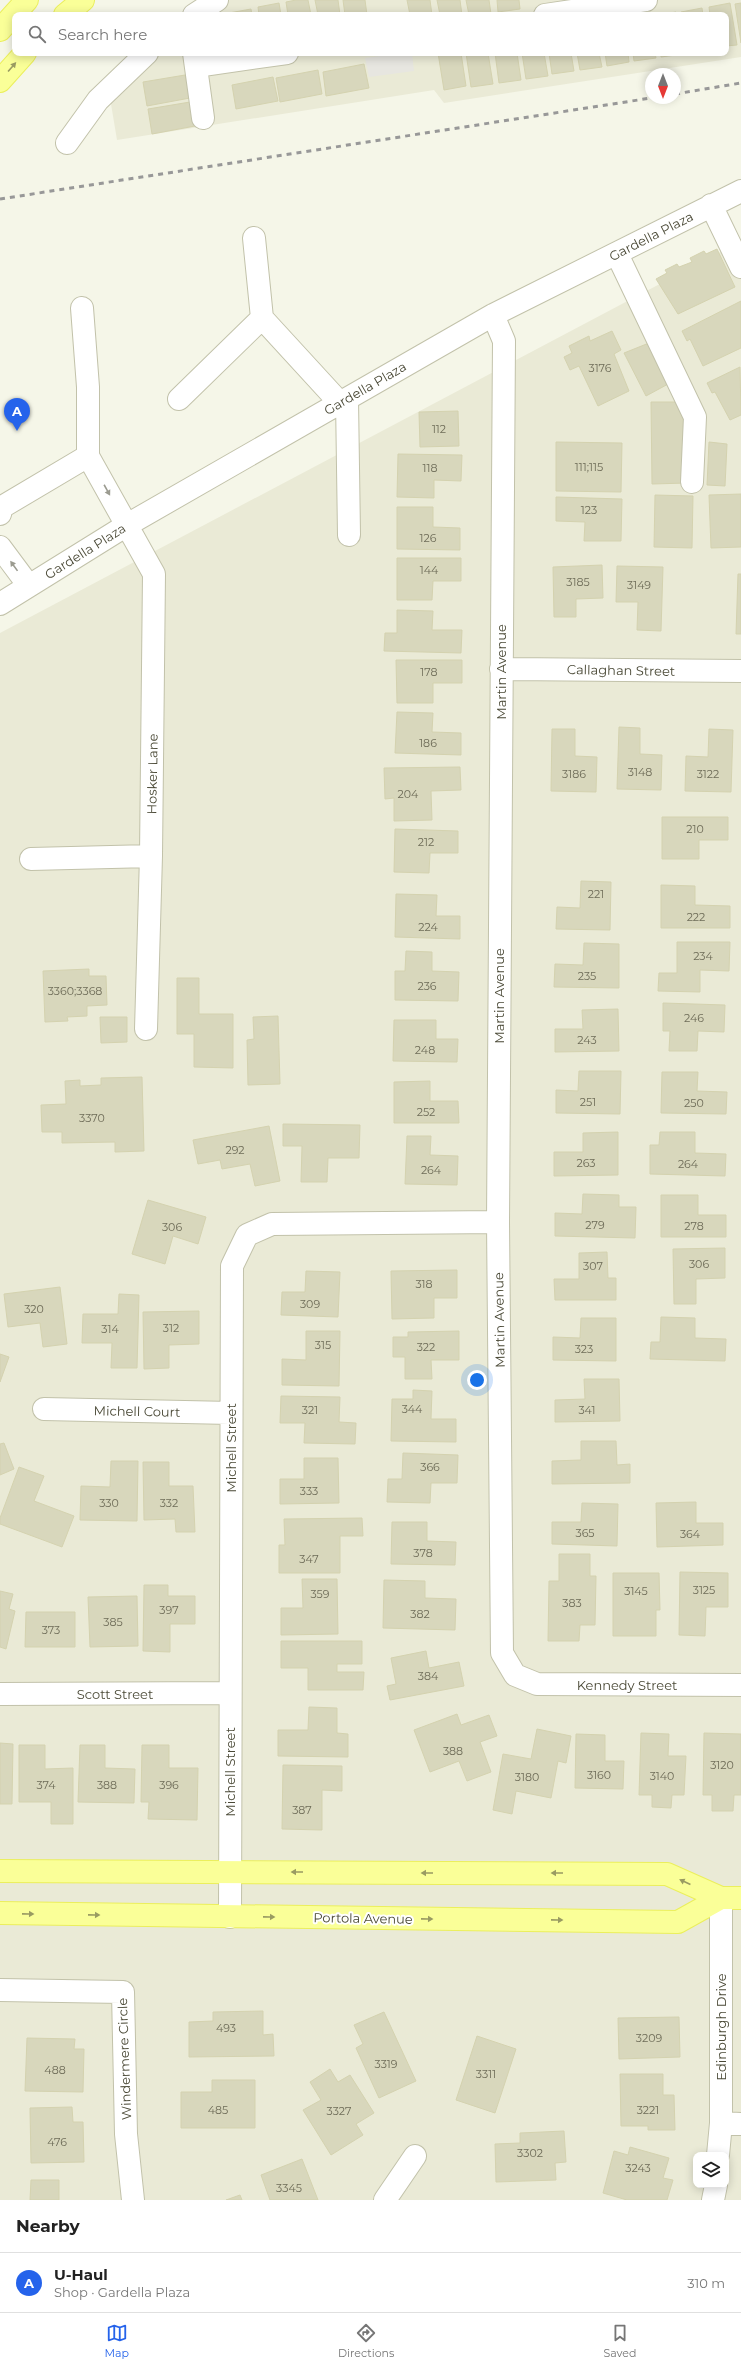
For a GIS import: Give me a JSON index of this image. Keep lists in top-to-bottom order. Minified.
{"streets":{"main road":["Portola Avenue"],"street":["Gardella Plaza","Callaghan Street","Martin Avenue","Hosker Lane","Michell Court","Michell Street","Kennedy Street","Scott Street","Edinburgh Drive","Windermere Circle"]},"crossings":[["Gardella Plaza","Martin Avenue"],["Gardella Plaza","Hosker Lane"],["Callaghan Street","Martin Avenue"],["Martin Avenue","Michell Street"],["Martin Avenue","Kennedy Street"],["Michell Court","Michell Street"],["Michell Street","Scott Street"],["Michell Street","Portola Avenue"],["Portola Avenue","Edinburgh Drive"]],"house_numbers":["3176","112","111;115","118","123","126","144","3185","3149","178","186","3148","3186","3122","204","210","212","221","222","224","234","235","236","3360;3368","246","243","248","251","250","252","3370","292","263","264","264","279","278","306","306","307","318","309","320","312","314","315","322","323","344","321","341","366","333","330","332","365","364","378","347","3125","3145","359","383","397","382","385","373","384","388","3120","3160","3140","3180","374","388","396","387","493","3209","3319","488","3311","485","3221","3327","476","3302","3243","3345"],"north":"bottom","page":{"search":"Search here","pins":"A","heading":"Nearby","list":[{"mark":"A","name":"U-Haul","note":"Shop · Gardella Plaza","value":"310 m"}],"nav":["Map","Directions","Saved"]}}
